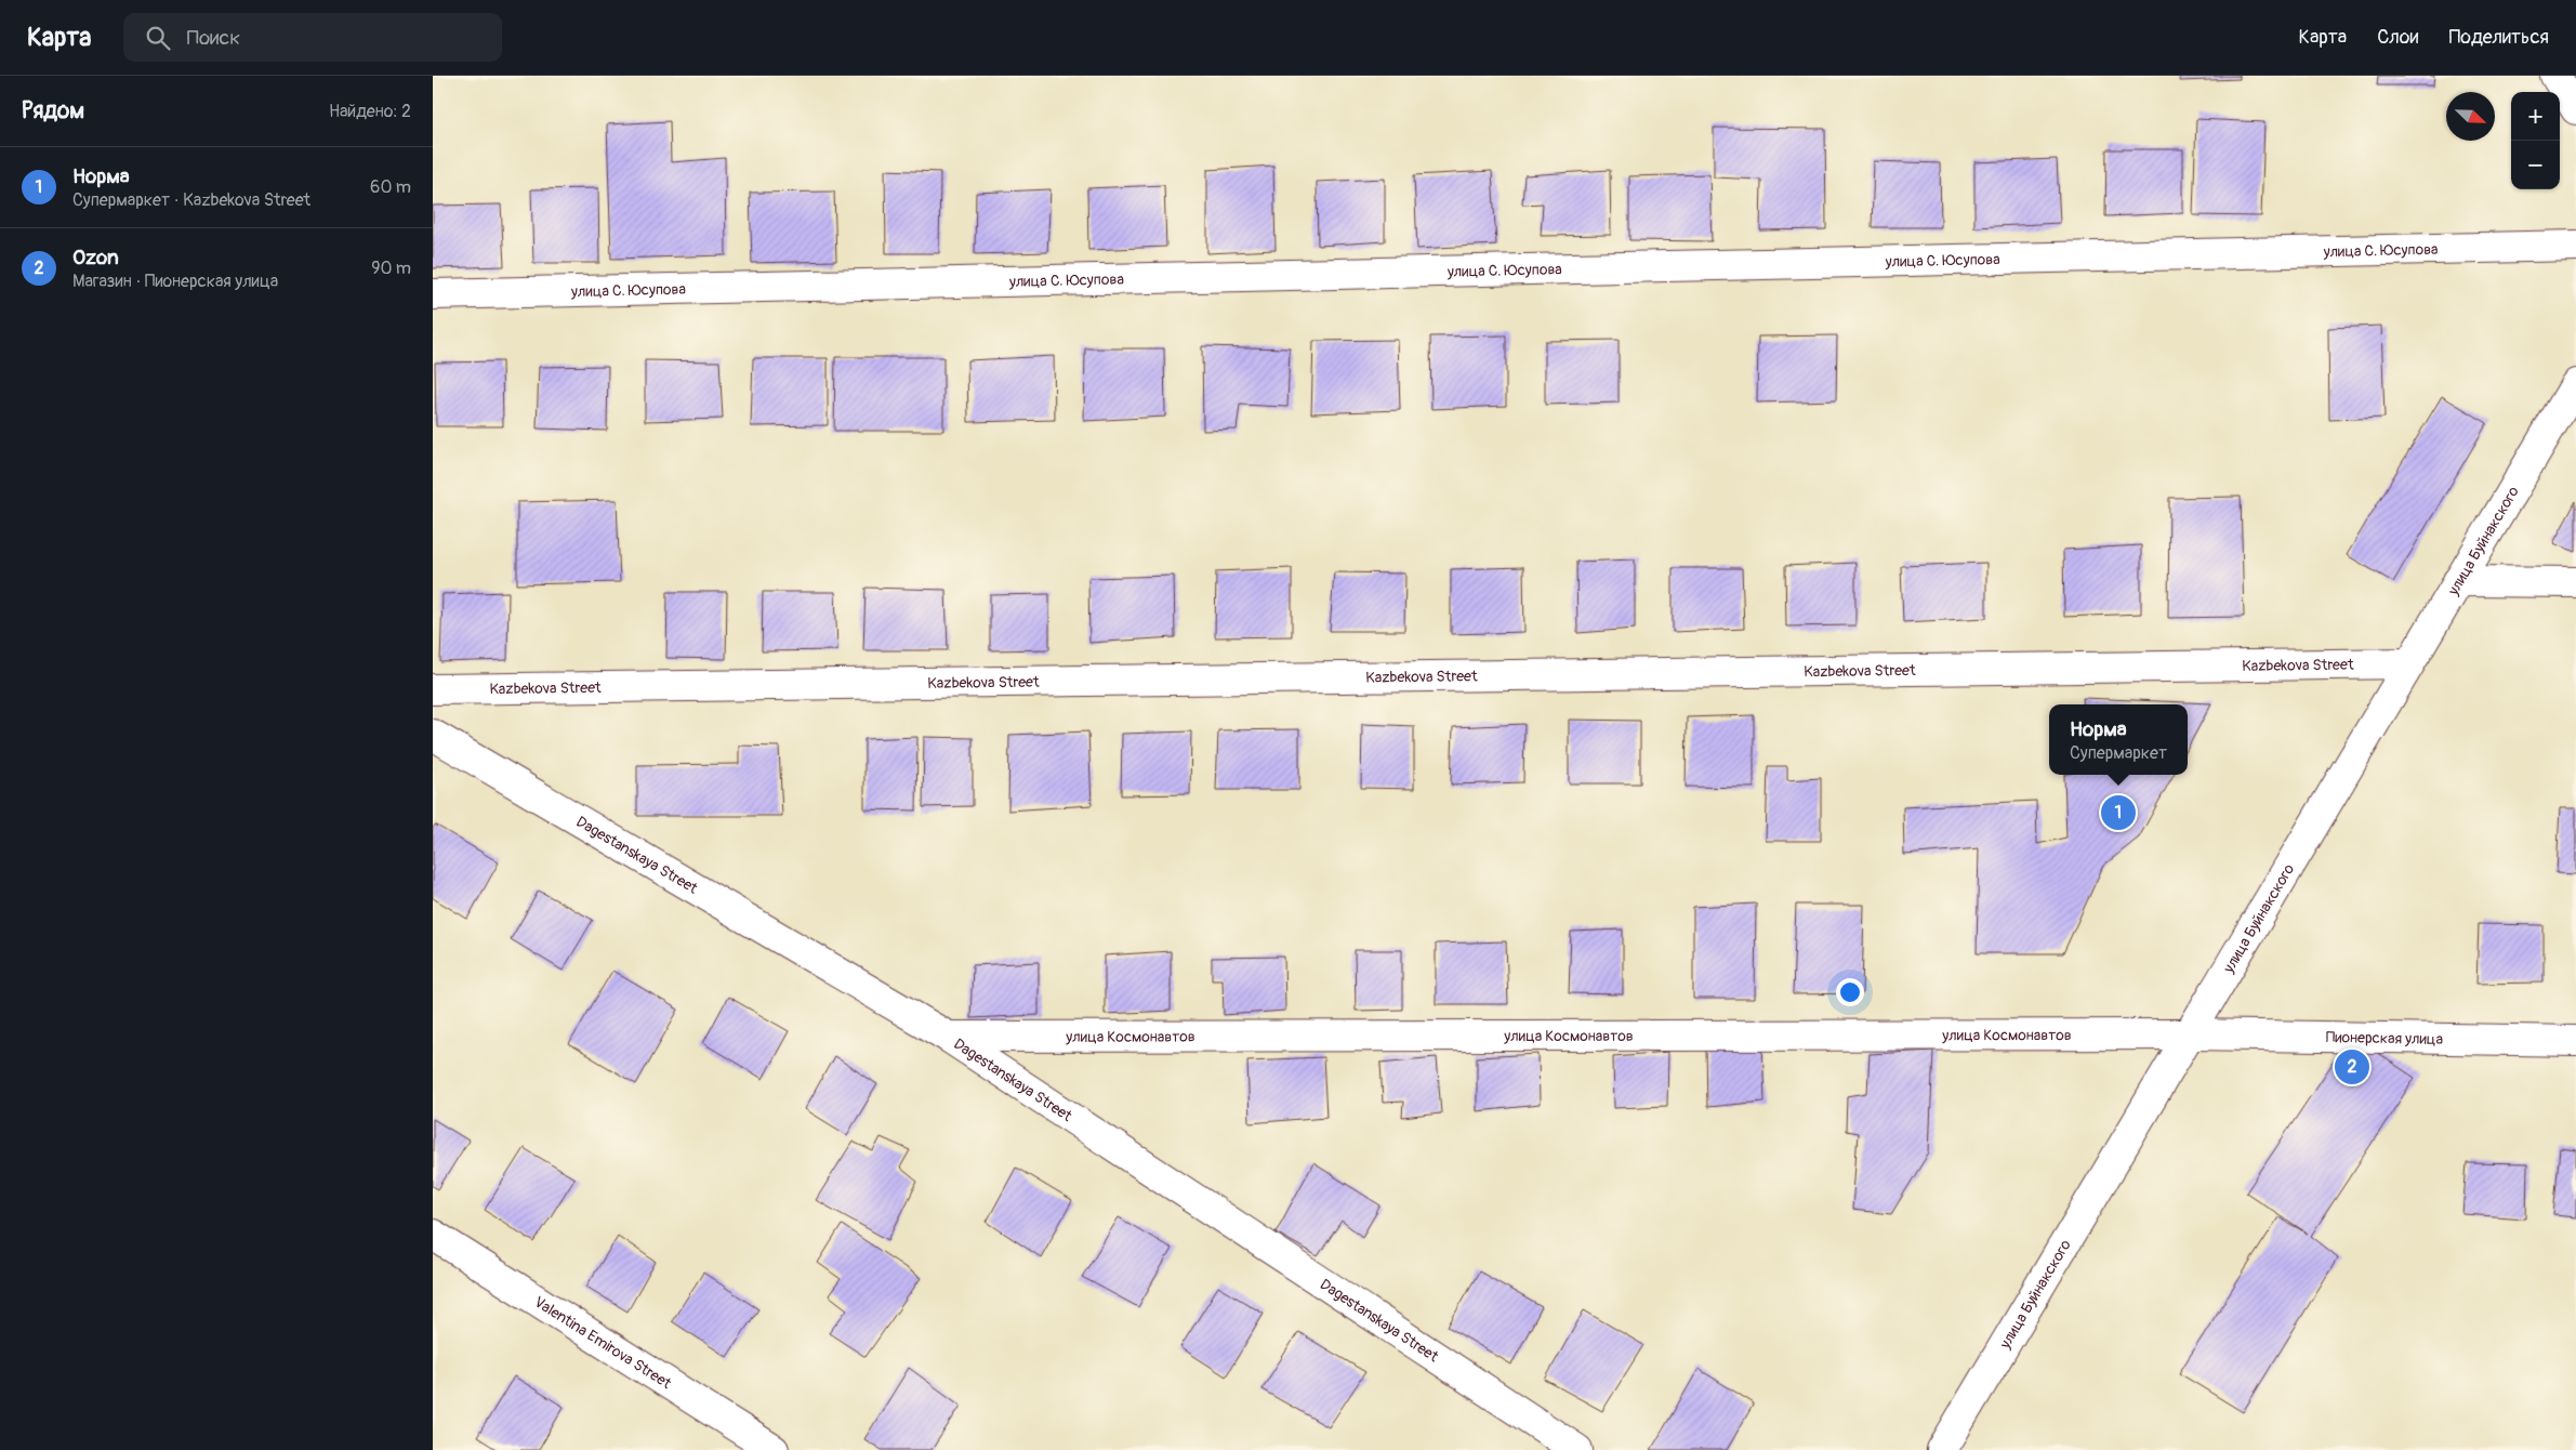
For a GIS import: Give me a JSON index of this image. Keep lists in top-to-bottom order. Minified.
{"streets":{"street":["улица С. Юсупова","улица Буйнакского","Kazbekova Street","Dagestanskaya Street","улица Космонавтов","Пионерская улица","Valentina Emirova Street"]},"crossings":[["улица Буйнакского","Kazbekova Street"],["улица Буйнакского","улица Космонавтов"],["улица Буйнакского","Пионерская улица"],["Dagestanskaya Street","улица Космонавтов"],["улица Космонавтов","Пионерская улица"]],"north":"bottom right","page":{"header":"Карта","search":"Поиск","nav":["Карта","Слои","Поделиться"],"heading":["Рядом","Найдено: 2"],"map_buttons":["+","−"],"list":[{"mark":"1","name":"Норма","note":"Супермаркет · Kazbekova Street","value":"60 m"},{"mark":"2","name":"Ozon","note":"Магазин · Пионерская улица","value":"90 m"}],"popup":["Норма","Супермаркет"],"pins":["1","2"]}}
